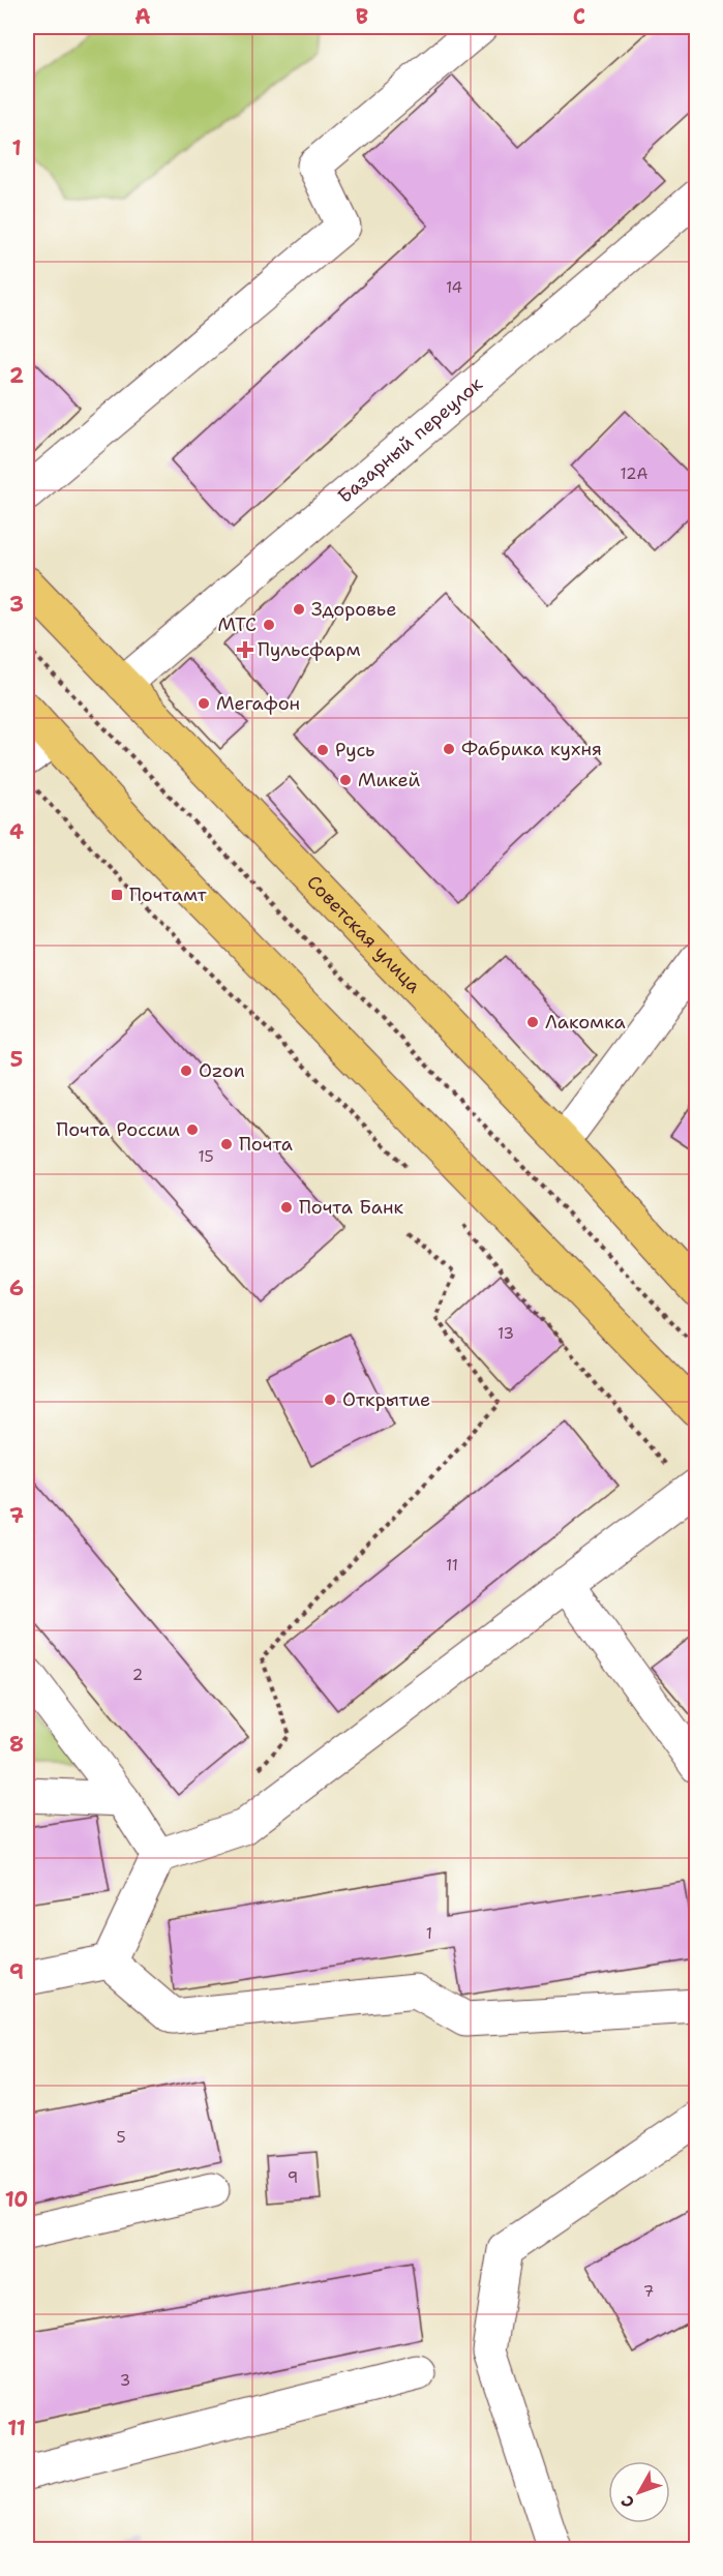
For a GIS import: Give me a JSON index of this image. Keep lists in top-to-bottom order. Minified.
{"streets":{"main road":["Советская улица"],"lane":["Базарный переулок"]},"crossings":[["Базарный переулок","Советская улица"]],"places":{"other":["Здоровье","МТС","Мегафон","Фабрика кухня","Русь","Микей","Лакомка","Ozon","Почта России","Почта","Почта Банк","Открытие"],"health":["Пульсфарм"],"transit":["Почтамт"]},"house_numbers":["14","12А","15","13","11","2","1","5","9","7","3"],"north":"bottom left","grid":{"columns":["A","B","C"],"rows":["1","2","3","4","5","6","7","8","9","10","11"]}}
